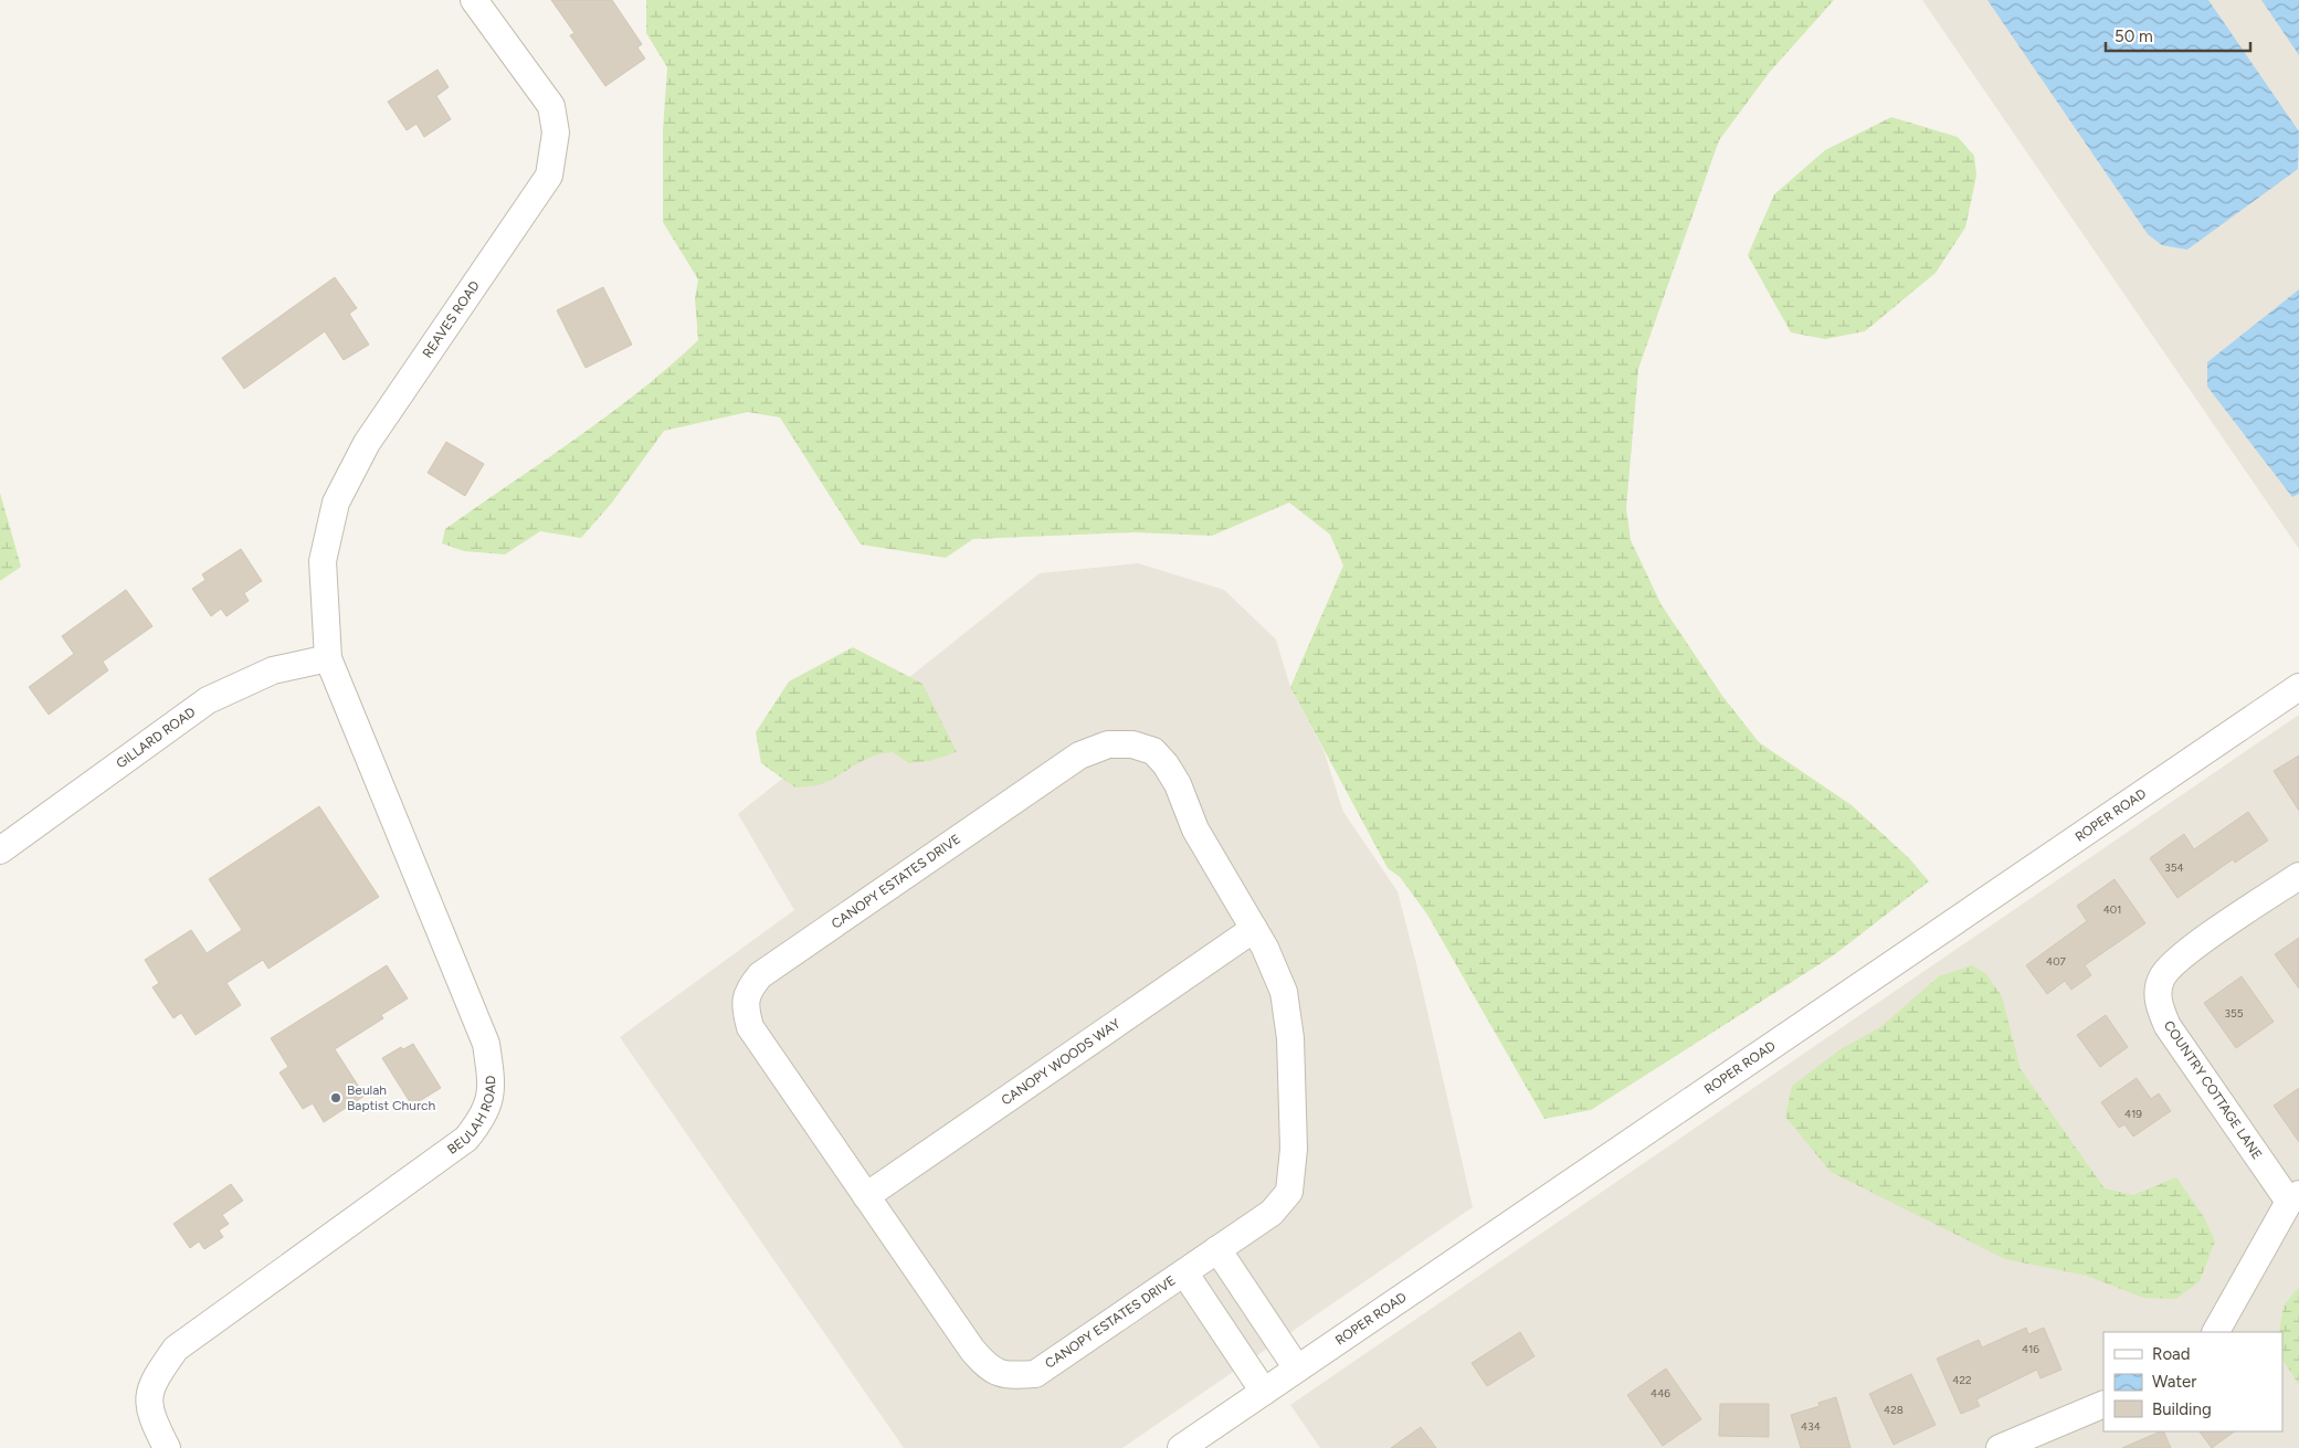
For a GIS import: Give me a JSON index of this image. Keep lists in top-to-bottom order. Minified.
{"streets":{"street":["REAVES ROAD","GILLARD ROAD","ROPER ROAD","CANOPY ESTATES DRIVE","CANOPY WOODS WAY","COUNTRY COTTAGE LANE","BEULAH ROAD"]},"crossings":[["REAVES ROAD","GILLARD ROAD"],["REAVES ROAD","BEULAH ROAD"],["GILLARD ROAD","BEULAH ROAD"],["ROPER ROAD","CANOPY ESTATES DRIVE"],["CANOPY ESTATES DRIVE","CANOPY WOODS WAY"]],"places":["Beulah Baptist Church"],"house_numbers":["354","401","407","355","419","416","422","446","428","434"],"legend":["Road","Water","Building"],"scale_bar":"50 m"}
